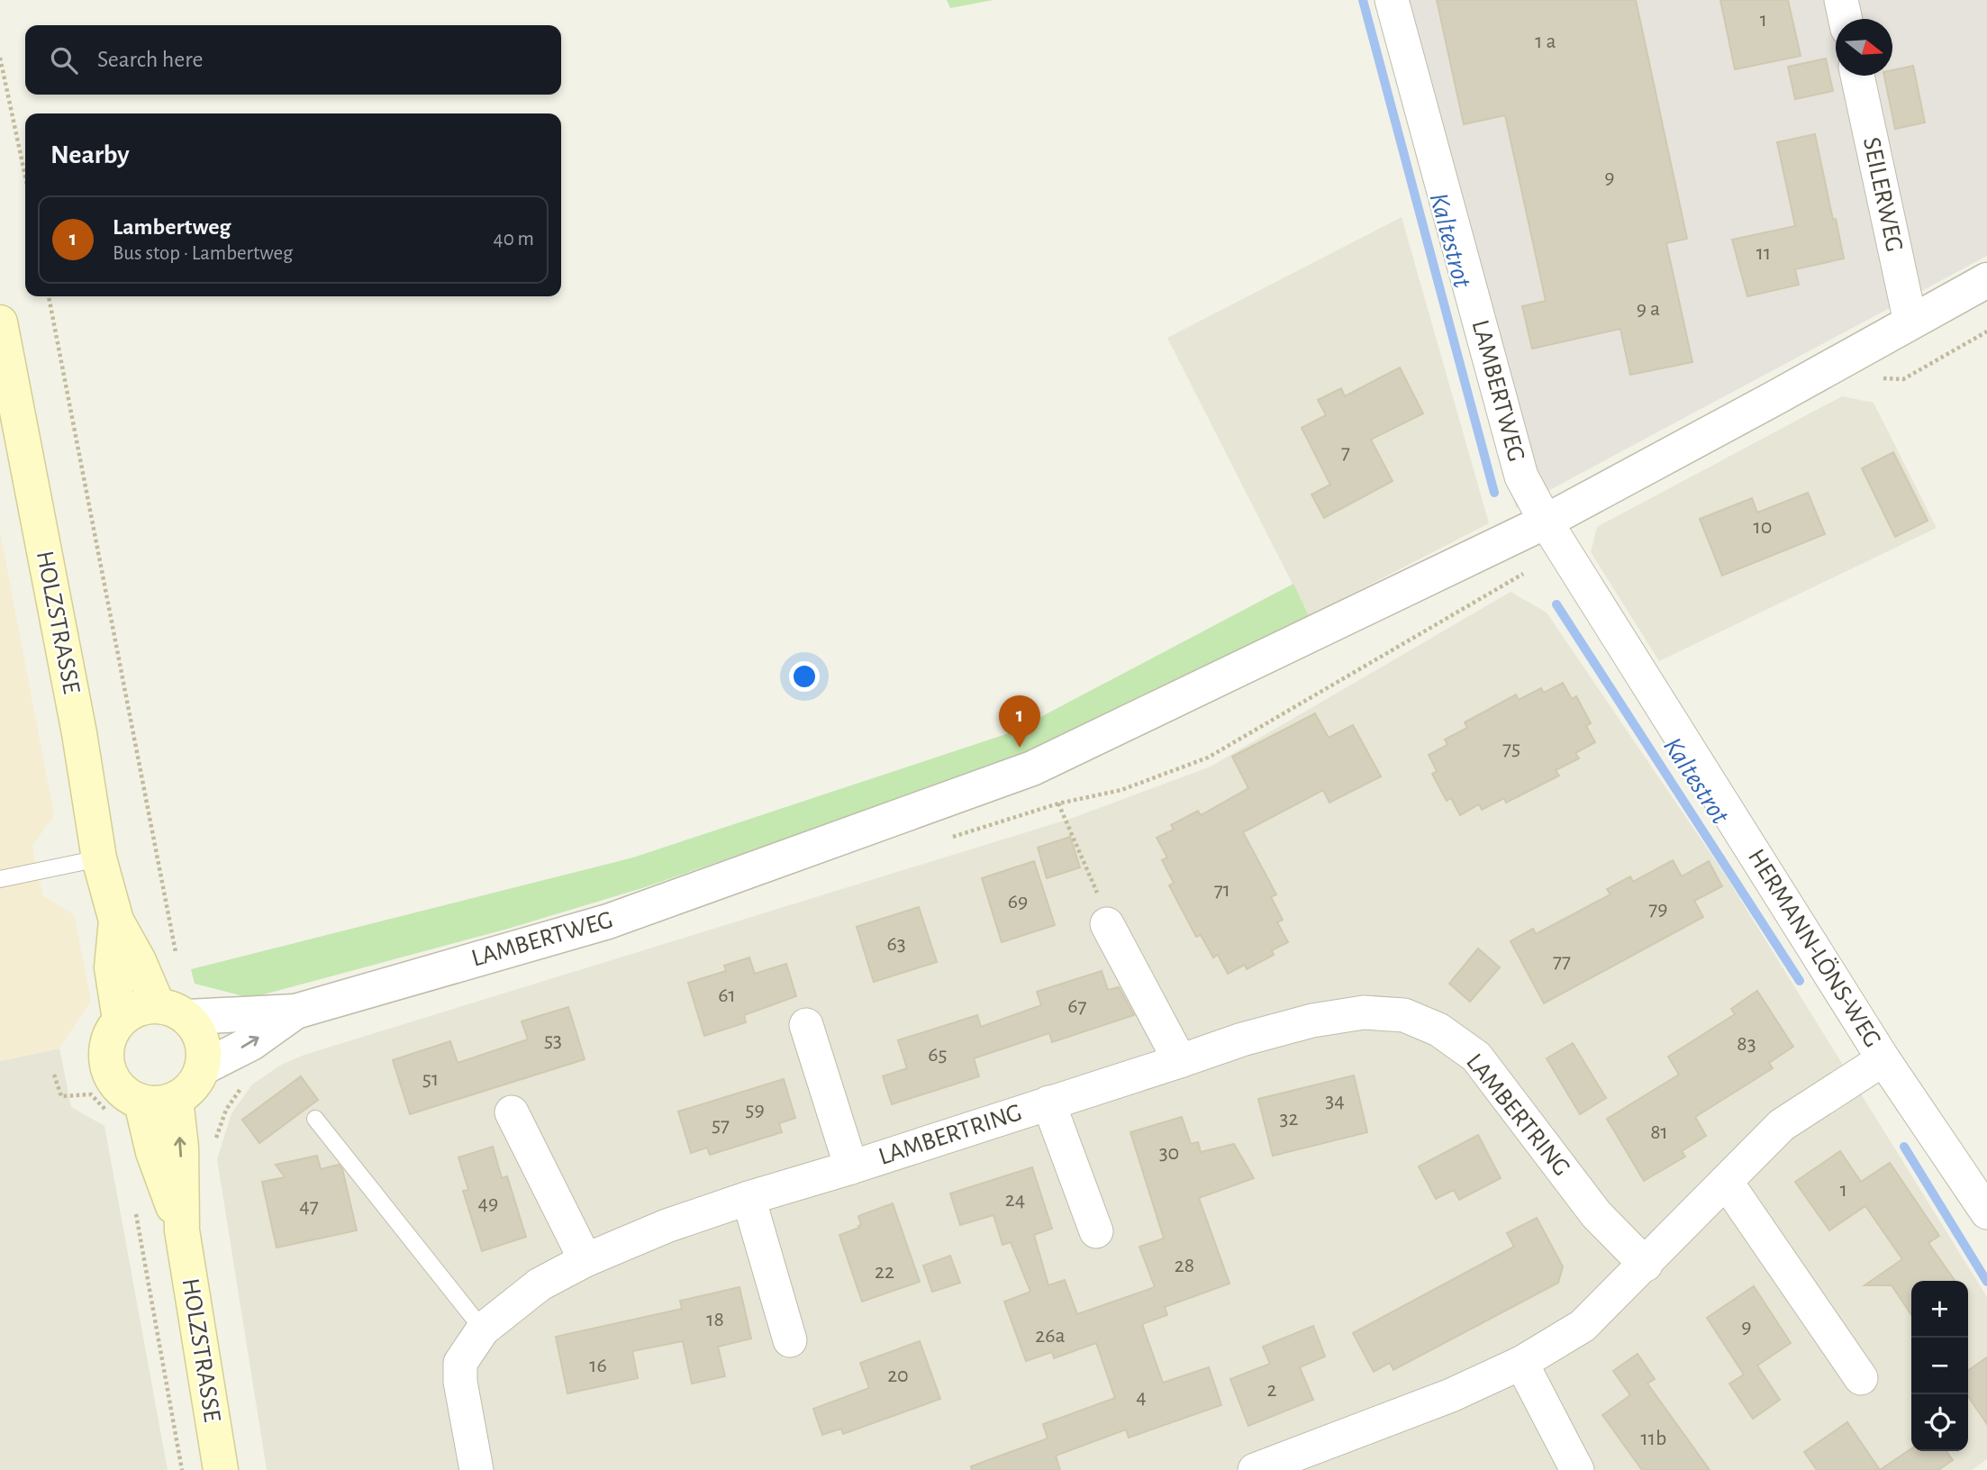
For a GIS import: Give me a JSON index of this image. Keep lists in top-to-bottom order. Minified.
{"streets":{"main road":["HOLZSTRASSE"],"street":["SEILERWEG","LAMBERTWEG","HERMANN-LÖNS-WEG","LAMBERTRING"]},"crossings":[["SEILERWEG","LAMBERTWEG"],["LAMBERTWEG","HOLZSTRASSE"],["LAMBERTWEG","HERMANN-LÖNS-WEG"]],"water":["Kaltestrot"],"house_numbers":["1","1 a","9","11","9 a","7","10","75","71","69","79","63","77","61","67","53","83","65","51","34","59","32","57","81","30","1","24","49","47","28","22","18","9","26a","16","20","2","4","11b"],"north":"right","page":{"search":"Search here","heading":"Nearby","list":[{"mark":"1","name":"Lambertweg","note":"Bus stop · Lambertweg","value":"40 m"}],"pins":"1","map_buttons":["+","−"]}}
